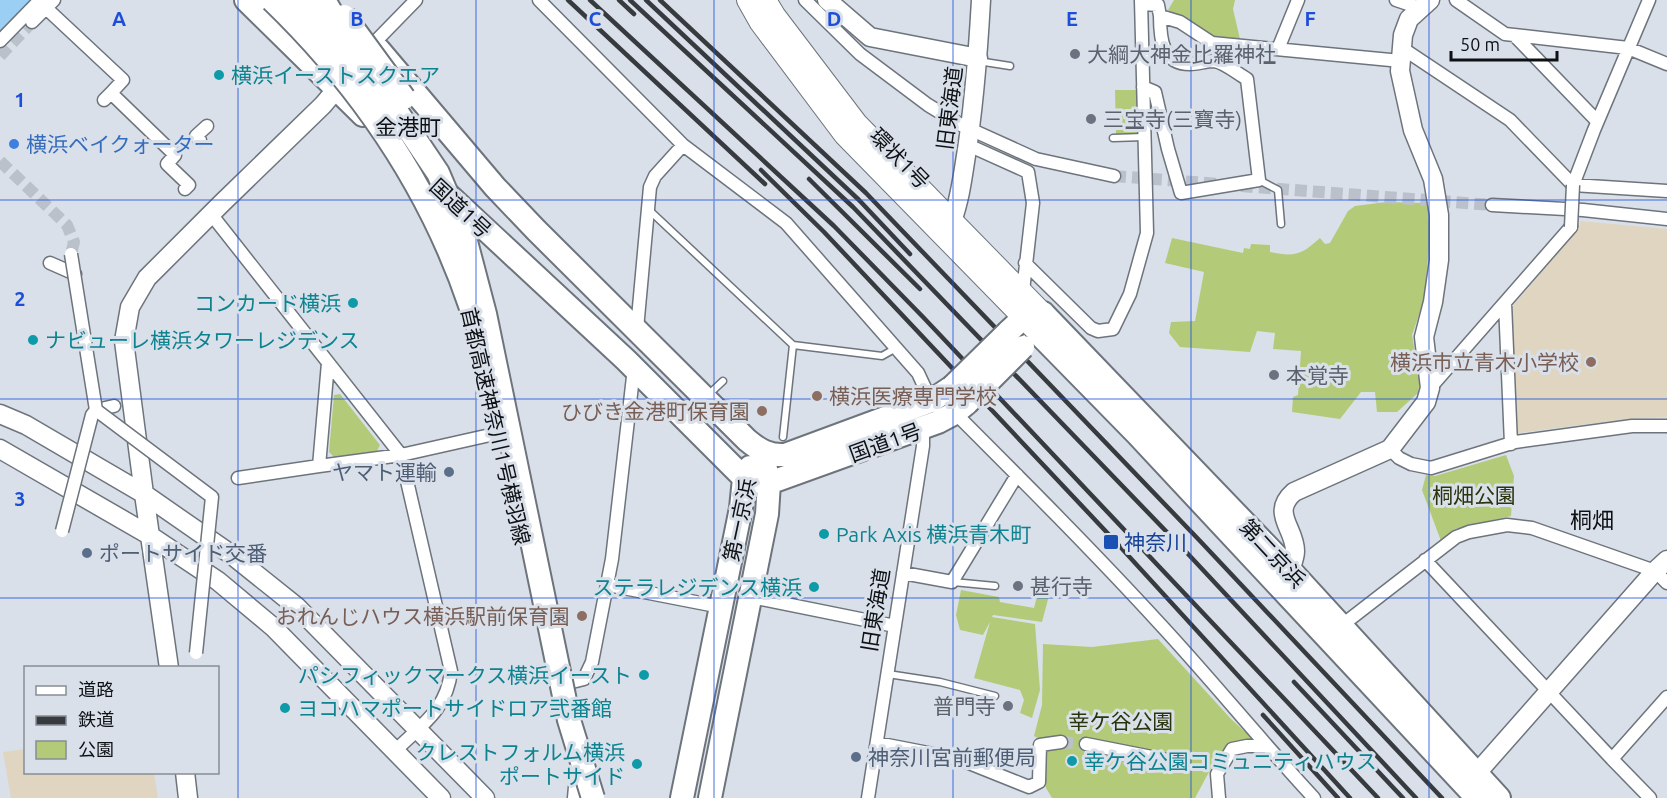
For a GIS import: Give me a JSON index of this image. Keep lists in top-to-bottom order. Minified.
{"streets":{"highway":["国道1号","首都高速神奈川1号横羽線","第一京浜","第二京浜"],"main road":["環状1号"],"street":["旧東海道"]},"crossings":[["旧東海道","環状1号"],["旧東海道","国道1号"],["環状1号","国道1号"],["環状1号","第二京浜"],["国道1号","首都高速神奈川1号横羽線"],["国道1号","第一京浜"],["国道1号","第二京浜"]],"districts":["金港町","桐畑"],"parks":["桐畑公園","幸ケ谷公園"],"places":{"other":["大綱大神金比羅神社","横浜イーストスクエア","三宝寺(三寶寺)","横浜ベイクォーター","コンカード横浜","ナビューレ横浜タワーレジデンス","横浜市立青木小学校","本覚寺","横浜医療専門学校","ひびき金港町保育園","ヤマト運輸","Park Axis 横浜青木町","ポートサイド交番","甚行寺","ステラレジデンス横浜","おれんじハウス横浜駅前保育園","パシフィックマークス横浜イースト","普門寺","ヨコハマポートサイドロア弐番館","神奈川宮前郵便局","幸ケ谷公園コミュニティハウス","クレストフォルム横浜 ポートサイド"],"transit":["神奈川"]},"legend":["道路","鉄道","公園"],"scale_bar":"50 m","grid":{"columns":["A","B","C","D","E","F"],"rows":["1","2","3"]}}
